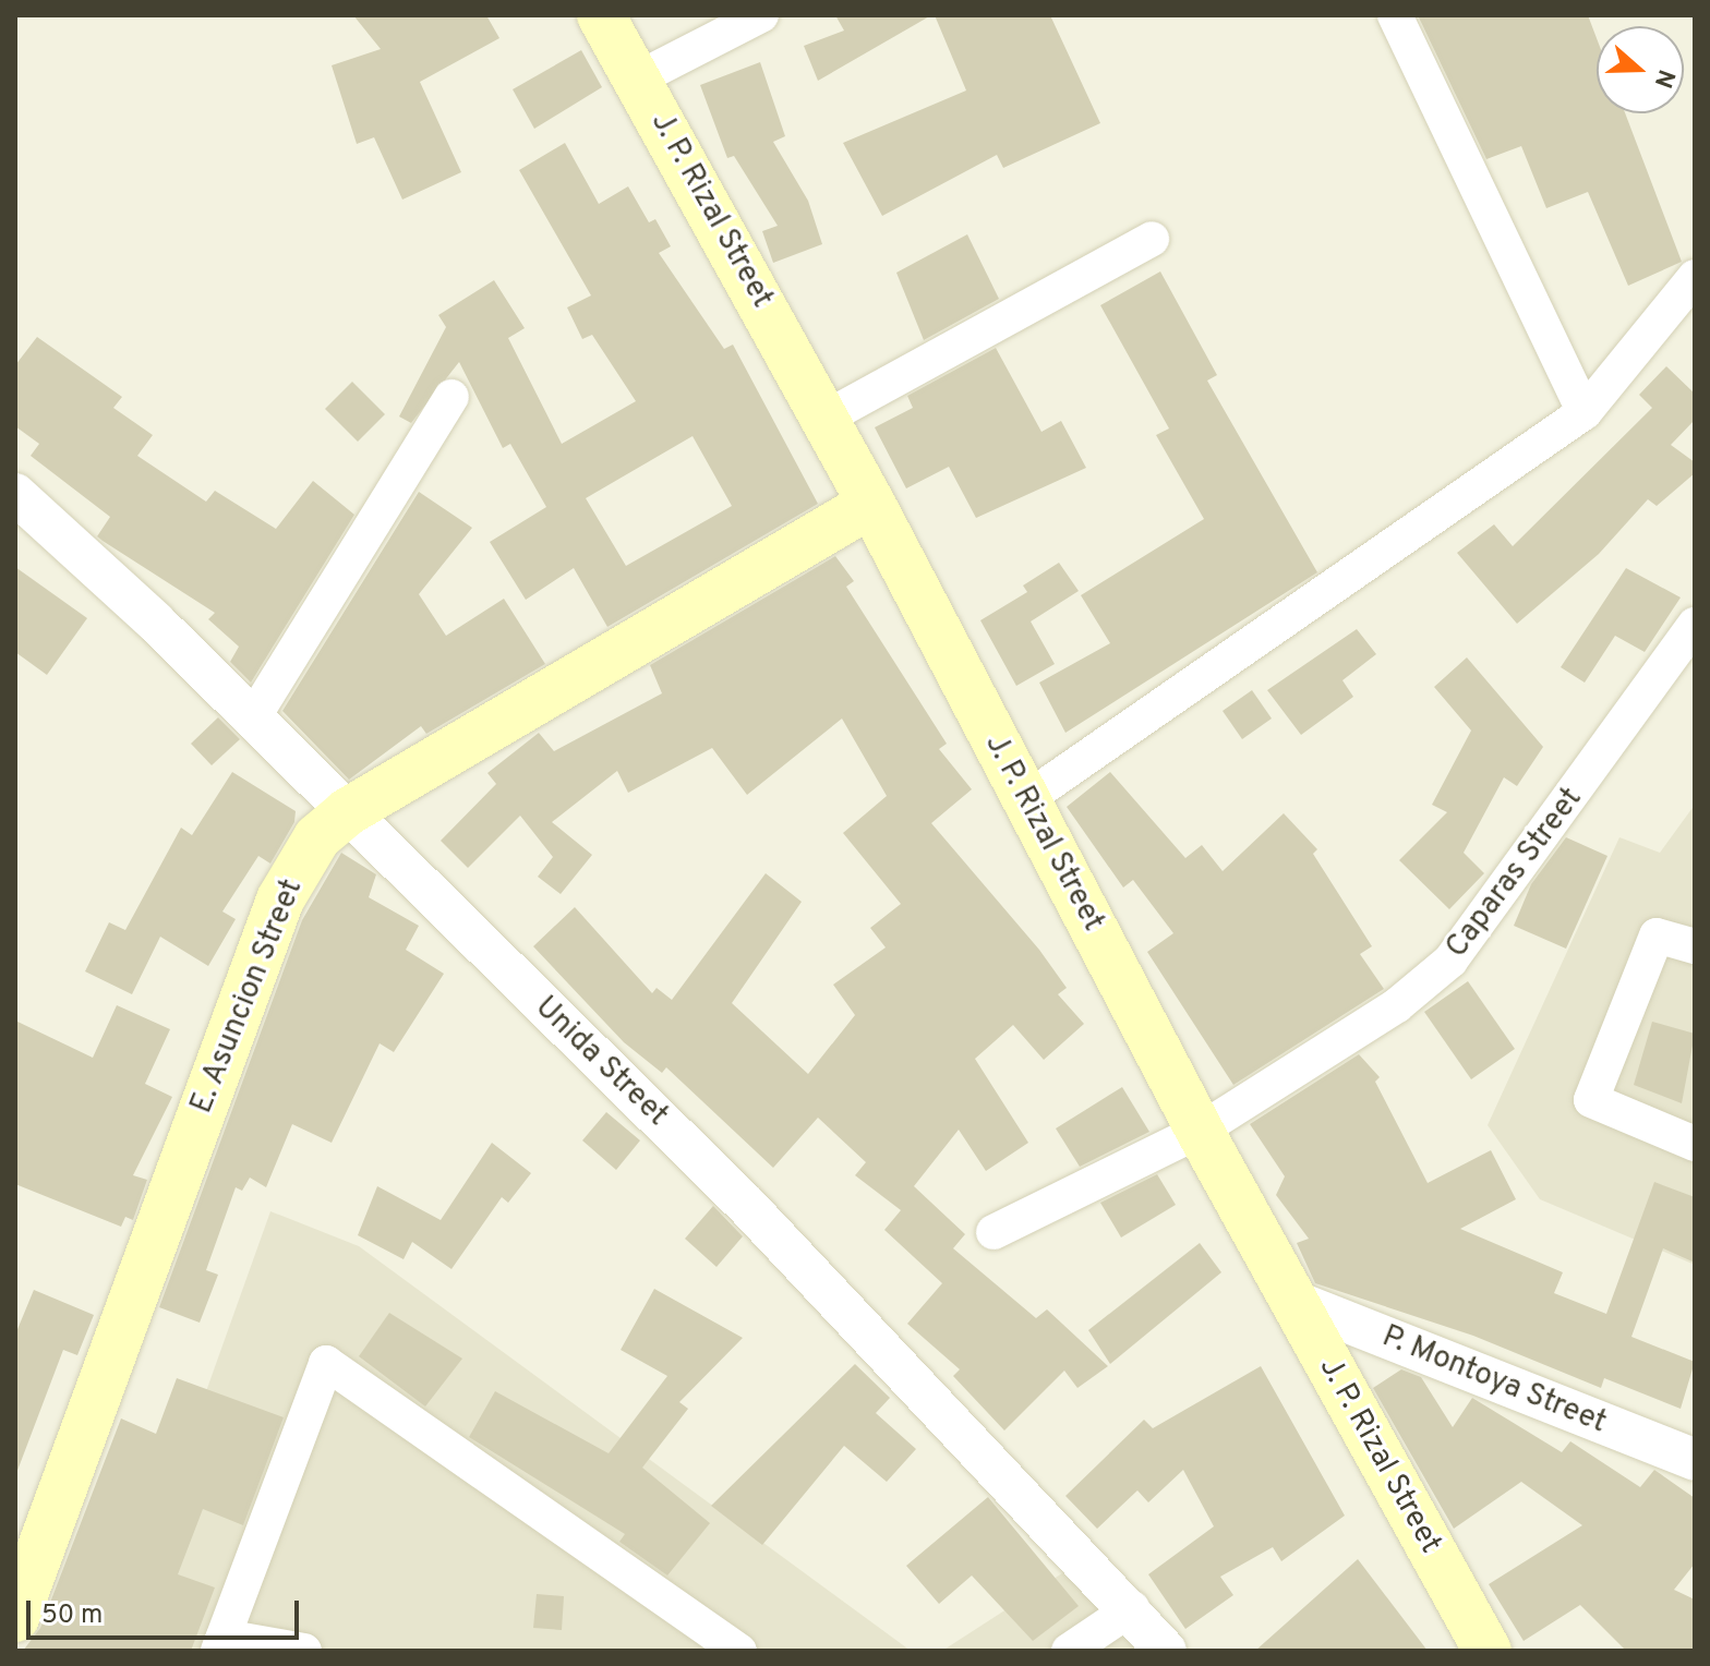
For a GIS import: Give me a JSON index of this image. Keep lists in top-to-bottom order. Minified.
{"streets":{"main road":["J. P. Rizal Street","E. Asuncion Street"],"street":["Caparas Street","Unida Street","P. Montoya Street"]},"crossings":[["J. P. Rizal Street","Caparas Street"],["J. P. Rizal Street","E. Asuncion Street"],["J. P. Rizal Street","P. Montoya Street"],["E. Asuncion Street","Unida Street"]],"scale_bar":"50 m","north":"right"}
